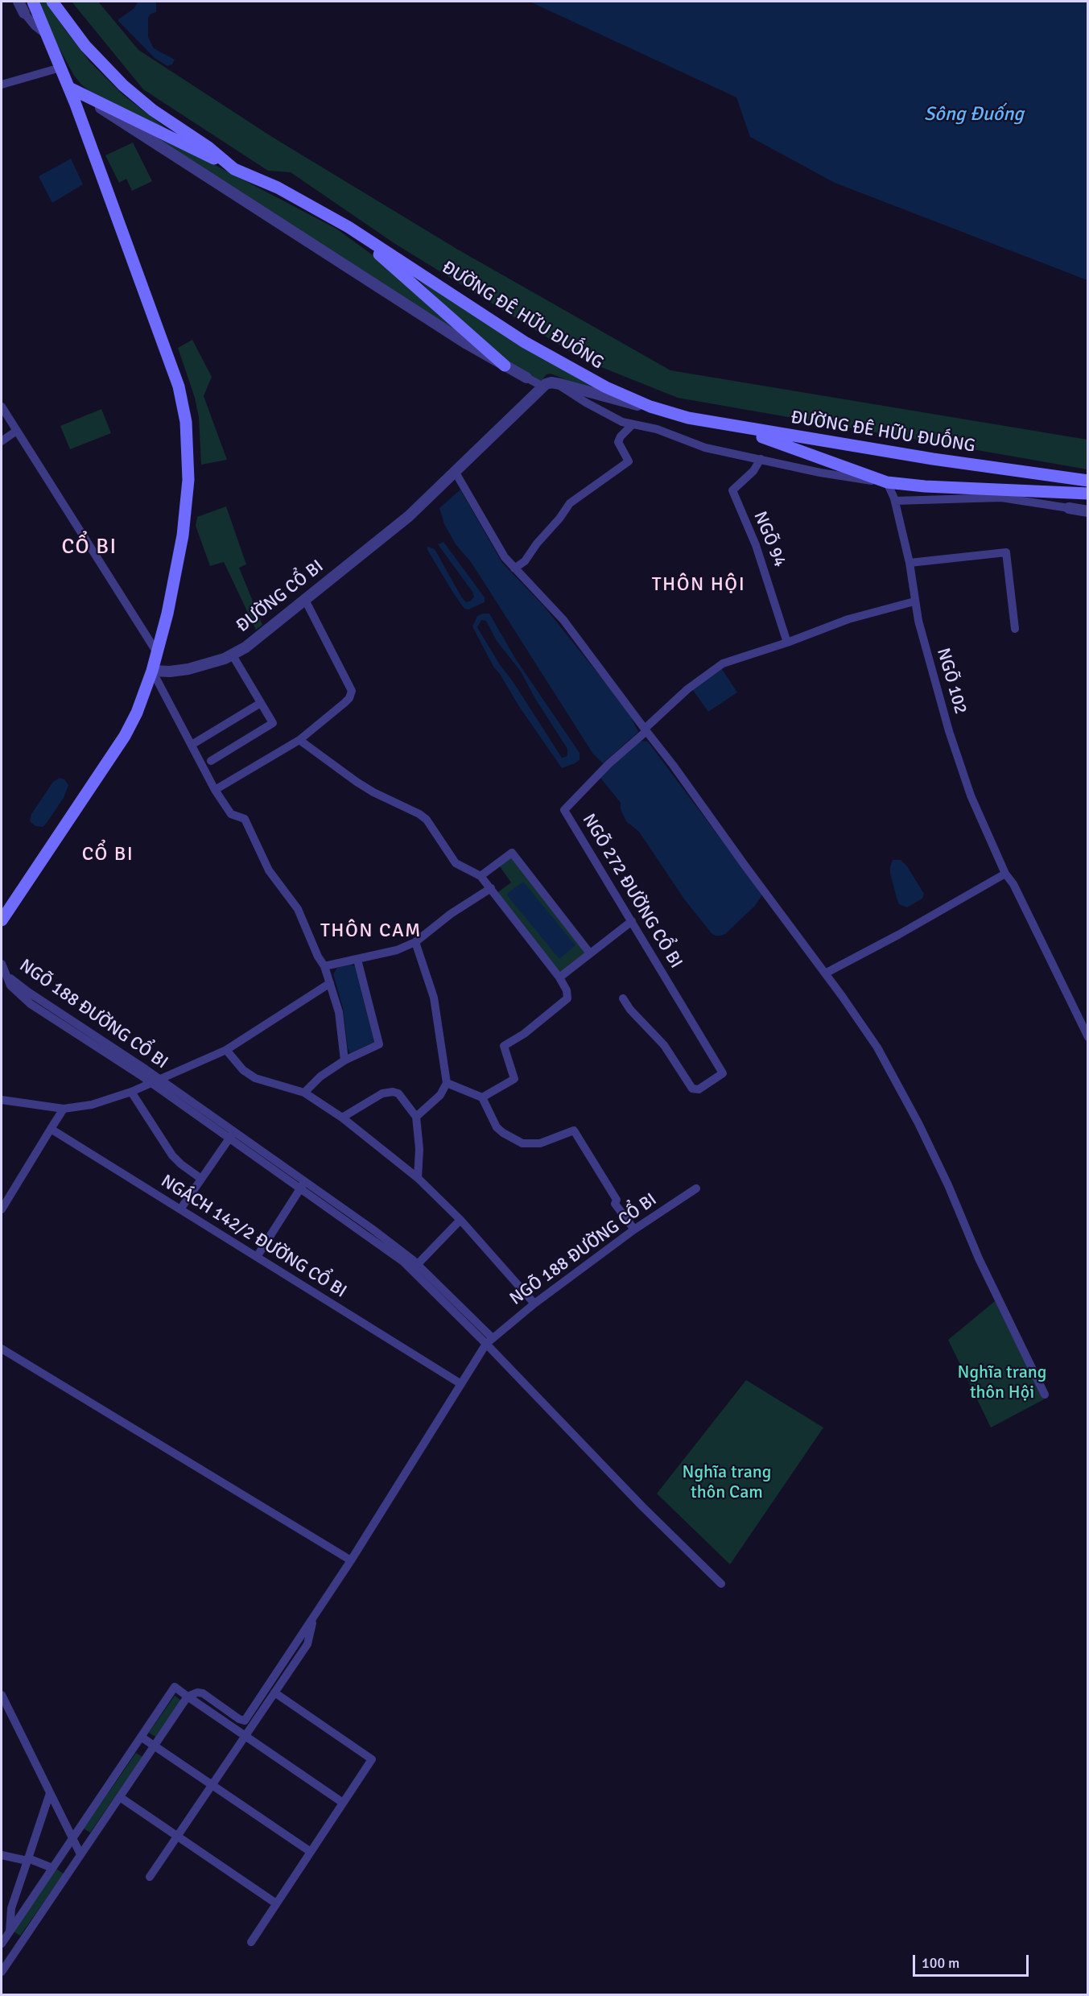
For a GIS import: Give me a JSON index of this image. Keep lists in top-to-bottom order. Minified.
{"streets":{"main road":["ĐƯỜNG ĐÊ HỮU ĐUỐNG"],"street":["NGÕ 94","ĐƯỜNG CỔ BI","NGÕ 102","NGÕ 272 ĐƯỜNG CỔ BI","NGÕ 188 ĐƯỜNG CỔ BI","NGÁCH 142/2 ĐƯỜNG CỔ BI"]},"districts":["CỔ BI","THÔN HỘI","CỔ BI","THÔN CAM"],"water":["Sông Đuống"],"parks":["Nghĩa trang thôn Hội","Nghĩa trang thôn Cam"],"scale_bar":"100 m"}
